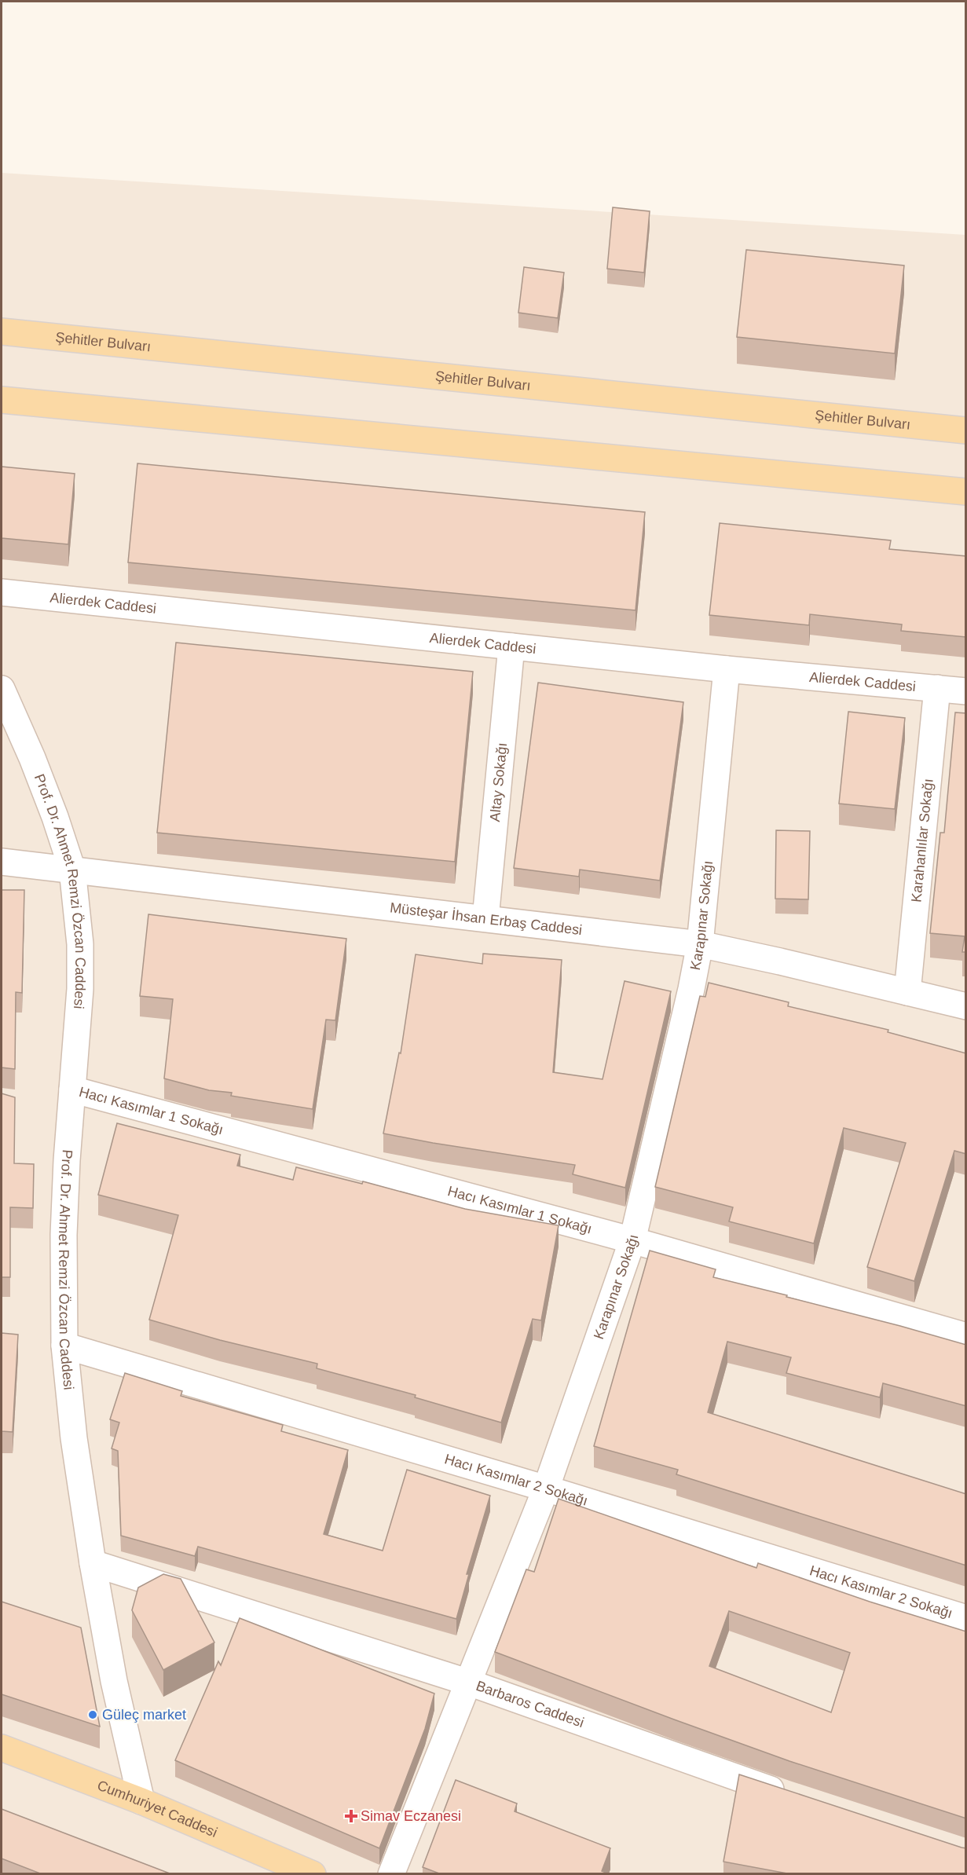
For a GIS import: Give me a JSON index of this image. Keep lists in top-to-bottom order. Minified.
{"streets":{"main road":["Şehitler Bulvarı","Cumhuriyet Caddesi"],"street":["Alierdek Caddesi","Altay Sokağı","Karahanlılar Sokağı","Prof. Dr. Ahmet Remzi Özcan Caddesi","Karapınar Sokağı","Müsteşar İhsan Erbaş Caddesi","Hacı Kasımlar 1 Sokağı","Hacı Kasımlar 2 Sokağı","Barbaros Caddesi"]},"crossings":[["Alierdek Caddesi","Altay Sokağı"],["Alierdek Caddesi","Karahanlılar Sokağı"],["Alierdek Caddesi","Karapınar Sokağı"],["Altay Sokağı","Müsteşar İhsan Erbaş Caddesi"],["Karahanlılar Sokağı","Müsteşar İhsan Erbaş Caddesi"],["Prof. Dr. Ahmet Remzi Özcan Caddesi","Müsteşar İhsan Erbaş Caddesi"],["Prof. Dr. Ahmet Remzi Özcan Caddesi","Hacı Kasımlar 1 Sokağı"],["Prof. Dr. Ahmet Remzi Özcan Caddesi","Hacı Kasımlar 2 Sokağı"],["Prof. Dr. Ahmet Remzi Özcan Caddesi","Barbaros Caddesi"],["Prof. Dr. Ahmet Remzi Özcan Caddesi","Cumhuriyet Caddesi"],["Karapınar Sokağı","Müsteşar İhsan Erbaş Caddesi"],["Karapınar Sokağı","Hacı Kasımlar 1 Sokağı"],["Karapınar Sokağı","Hacı Kasımlar 2 Sokağı"],["Karapınar Sokağı","Barbaros Caddesi"]],"places":{"other":["Güleç market"],"health":["Simav Eczanesi"]}}
